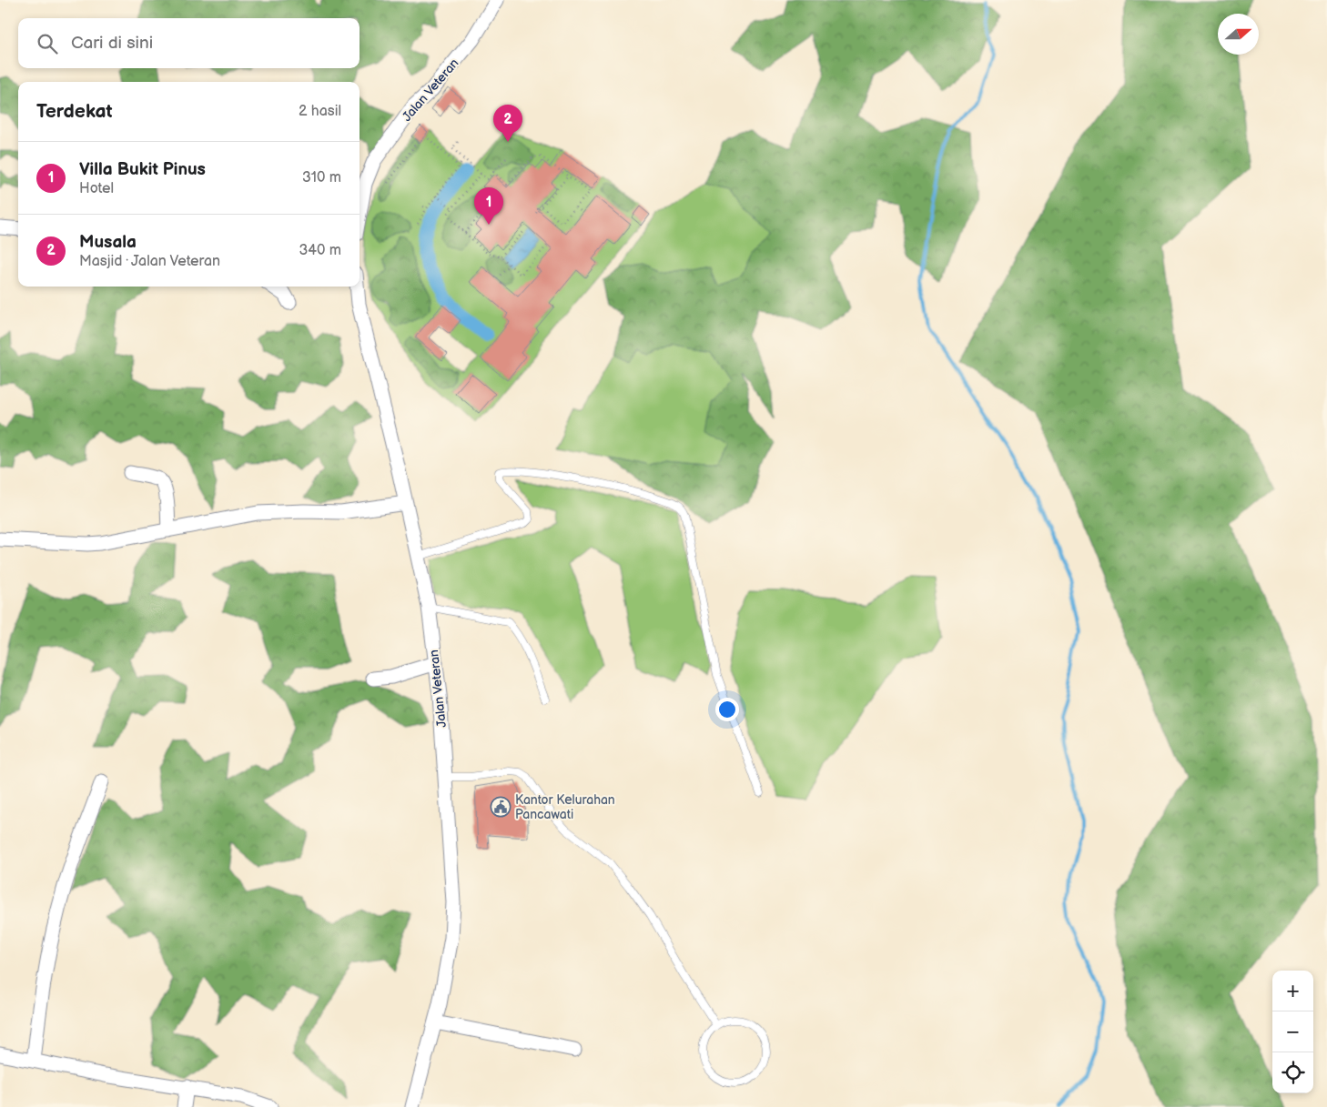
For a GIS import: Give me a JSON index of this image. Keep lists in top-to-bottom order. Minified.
{"streets":{"street":["Jalan Veteran"]},"places":{"public building":["Kantor Kelurahan Pancawati"]},"north":"right","page":{"search":"Cari di sini","heading":["Terdekat","2 hasil"],"pins":["2","1"],"list":[{"mark":"1","name":"Villa Bukit Pinus","note":"Hotel","value":"310 m"},{"mark":"2","name":"Musala","note":"Masjid · Jalan Veteran","value":"340 m"}],"map_buttons":["+","−"]}}
